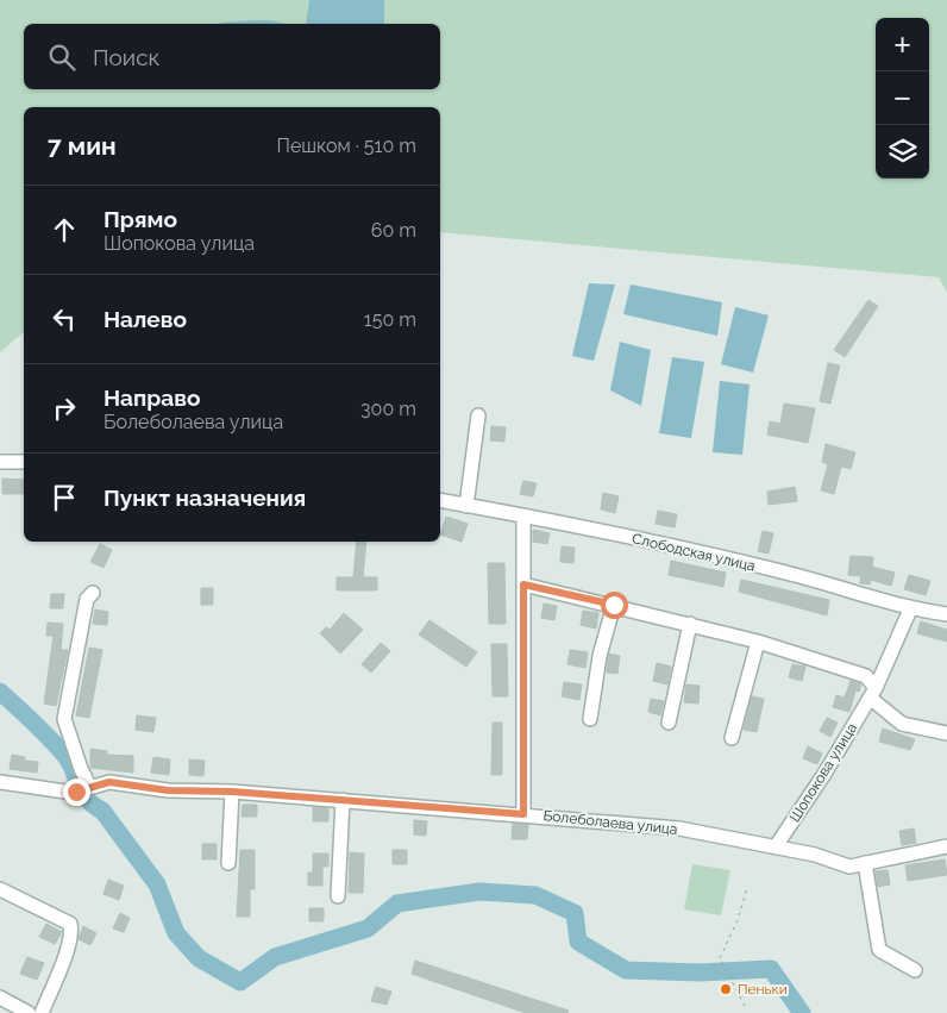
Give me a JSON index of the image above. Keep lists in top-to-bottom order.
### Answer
{
  "streets": {
    "street": ["Слободская улица", "Шопокова улица", "Болеболаева улица"]
  },
  "crossings": [
    ["Слободская улица", "Шопокова улица"],
    ["Шопокова улица", "Болеболаева улица"]
  ],
  "places": ["Пеньки"],
  "page": {
    "map_buttons": ["+", "−"],
    "search": "Поиск",
    "heading": ["7 мин", "Пешком · 510 m"],
    "list": [
      ["Прямо", "Шопокова улица", "60 m"],
      ["Налево", "150 m"],
      ["Направо", "Болеболаева улица", "300 m"],
      "Пункт назначения"
    ]
  }
}
